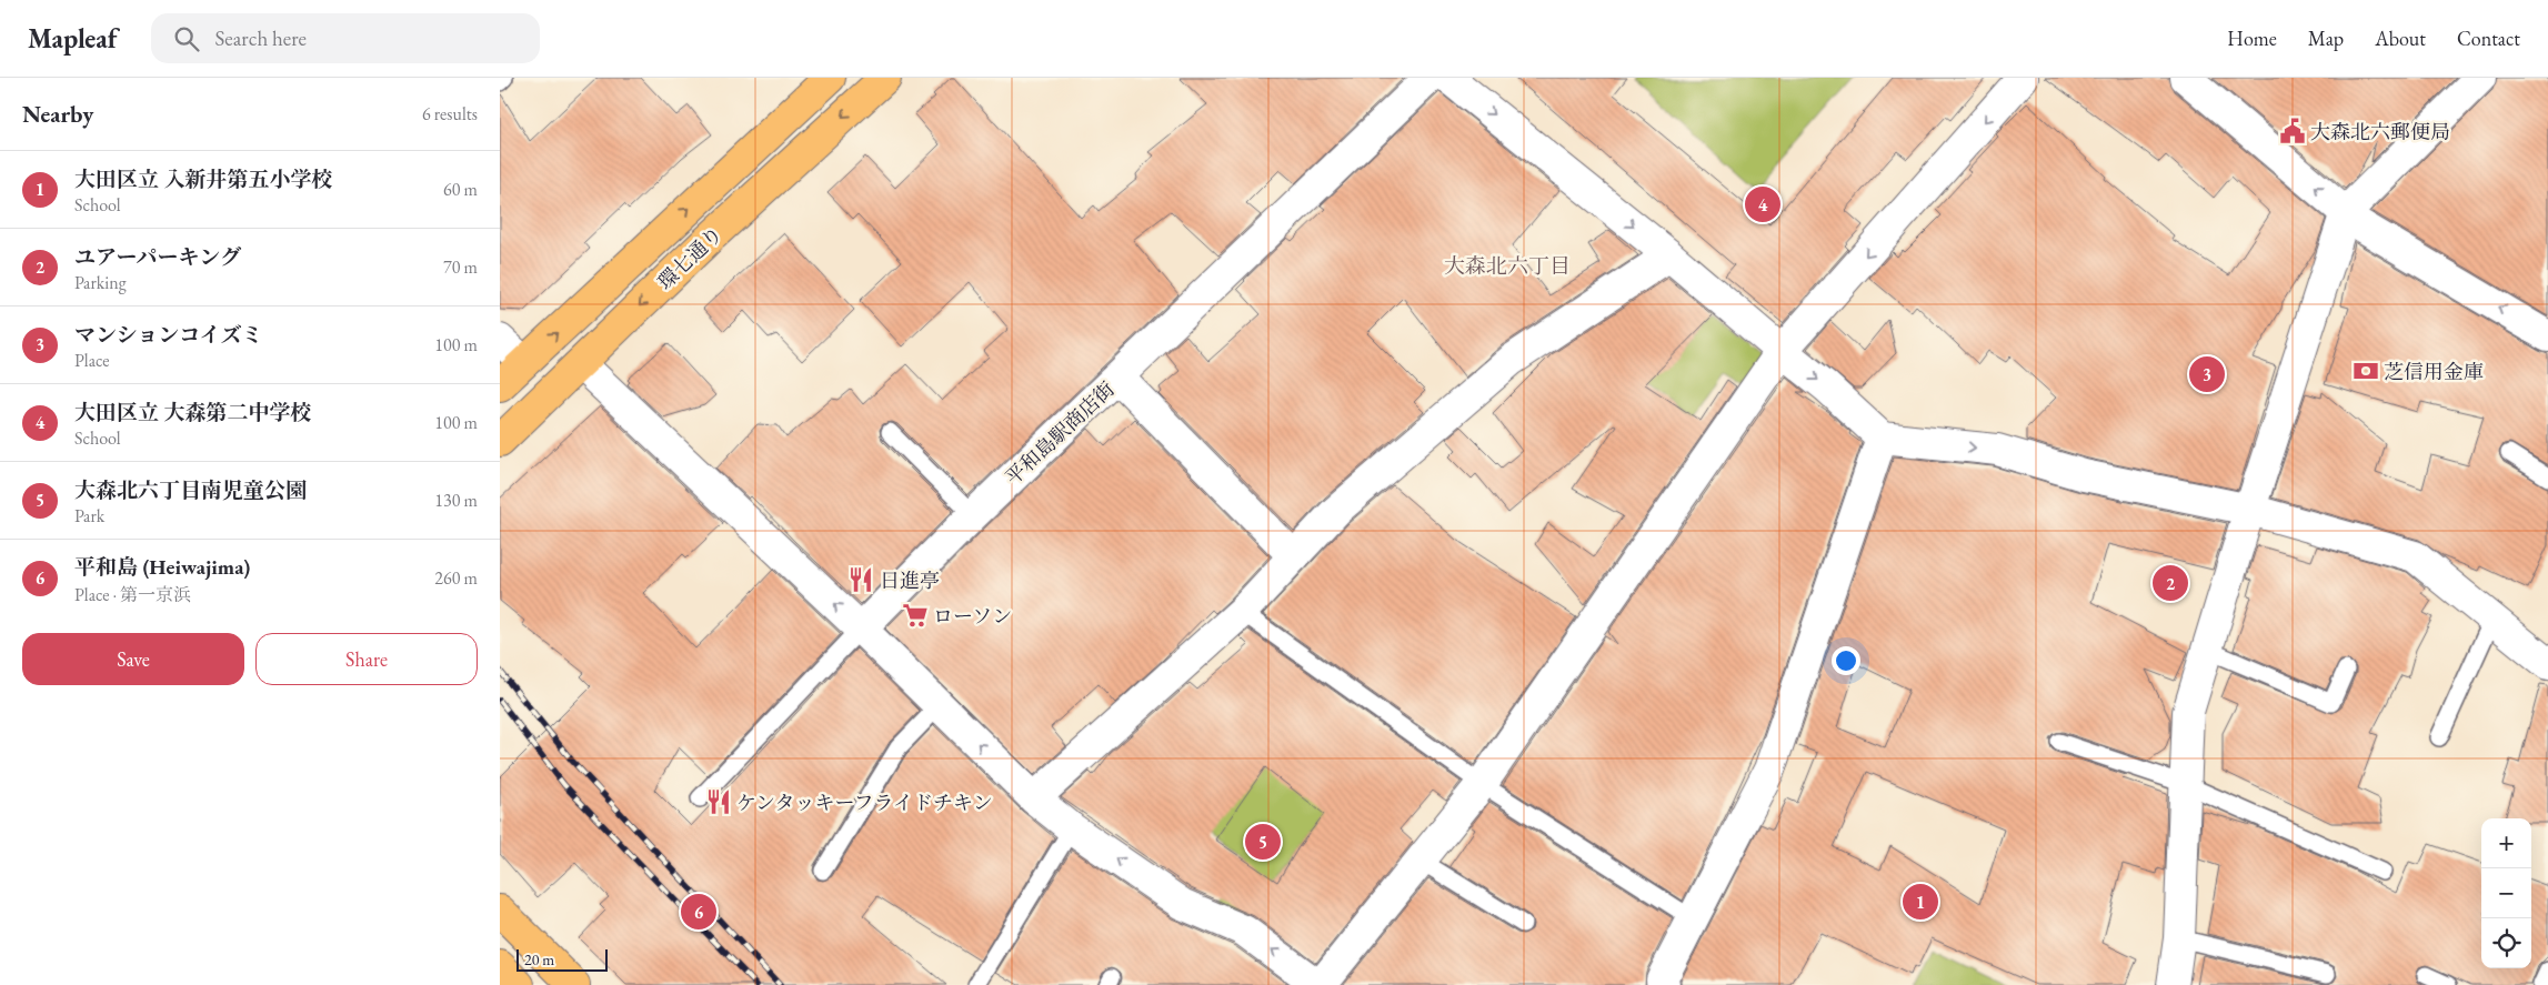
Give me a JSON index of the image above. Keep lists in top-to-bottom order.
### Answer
{
  "streets": {
    "main road": ["環七通り"],
    "street": ["平和島駅商店街"]
  },
  "districts": ["大森北六丁目"],
  "places": {
    "public building": ["大森北六郵便局"],
    "bank": ["芝信用金庫"],
    "restaurant": ["日進亭", "ケンタッキーフライドチキン"],
    "supermarket": ["ローソン"]
  },
  "scale_bar": "20 m",
  "page": {
    "header": "Mapleaf",
    "search": "Search here",
    "nav": [
      "Home",
      "Map",
      "About",
      "Contact"
    ],
    "heading": ["Nearby", "6 results"],
    "list": [
      {
        "mark": "1",
        "name": "大田区立 入新井第五小学校",
        "note": "School",
        "value": "60 m"
      },
      {
        "mark": "2",
        "name": "ユアーパーキング",
        "note": "Parking",
        "value": "70 m"
      },
      {
        "mark": "3",
        "name": "マンションコイズミ",
        "note": "Place",
        "value": "100 m"
      },
      {
        "mark": "4",
        "name": "大田区立 大森第二中学校",
        "note": "School",
        "value": "100 m"
      },
      {
        "mark": "5",
        "name": "大森北六丁目南児童公園",
        "note": "Park",
        "value": "130 m"
      },
      {
        "mark": "6",
        "name": "平和島 (Heiwajima)",
        "note": "Place · 第一京浜",
        "value": "260 m"
      }
    ],
    "pins": [
      "4",
      "3",
      "2",
      "5",
      "1",
      "6"
    ],
    "buttons": ["Save", "Share"],
    "map_buttons": ["+", "−"],
    "scale": "20 m"
  }
}
